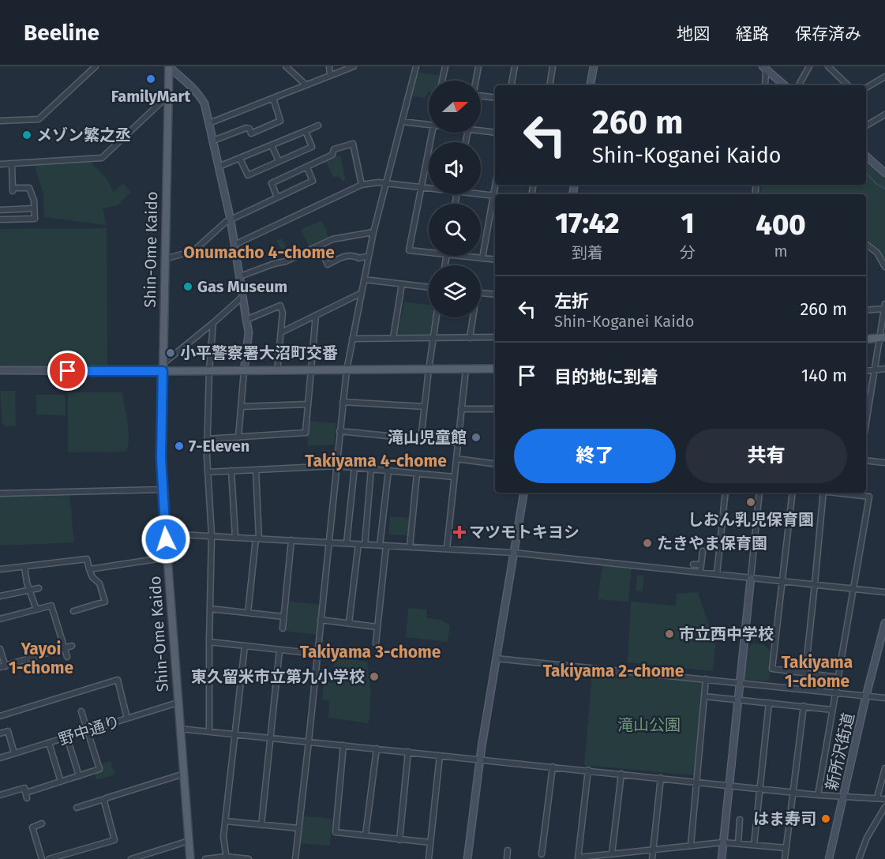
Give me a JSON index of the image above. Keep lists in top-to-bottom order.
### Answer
{
  "streets": {
    "main road": ["Shin-Ome Kaido"],
    "street": ["野中通り", "新所沢街道"]
  },
  "crossings": [
    ["Shin-Ome Kaido", "野中通り"]
  ],
  "districts": [
    "Onumacho 4-chome",
    "Takiyama 4-chome",
    "Yayoi 1-chome",
    "Takiyama 3-chome",
    "Takiyama 1-chome",
    "Takiyama 2-chome"
  ],
  "parks": ["滝山公園"],
  "places": {
    "other": [
      "FamilyMart",
      "メゾン繁之丞",
      "Gas Museum",
      "小平警察署大沼町交番",
      "滝山児童館",
      "7-Eleven",
      "しおん乳児保育園",
      "たきやま保育園",
      "市立西中学校",
      "東久留米市立第九小学校",
      "はま寿司"
    ],
    "health": ["マツモトキヨシ"]
  },
  "north": "right",
  "page": {
    "header": "Beeline",
    "nav": ["地図", "経路", "保存済み"],
    "turn": ["260 m", "Shin-Koganei Kaido"],
    "eta": [
      "17:42",
      "到着",
      "1",
      "分",
      "400",
      "m"
    ],
    "list": [
      {
        "name": "左折",
        "note": "Shin-Koganei Kaido",
        "value": "260 m"
      },
      {
        "name": "目的地に到着",
        "value": "140 m"
      }
    ],
    "buttons": ["終了", "共有"]
  }
}
